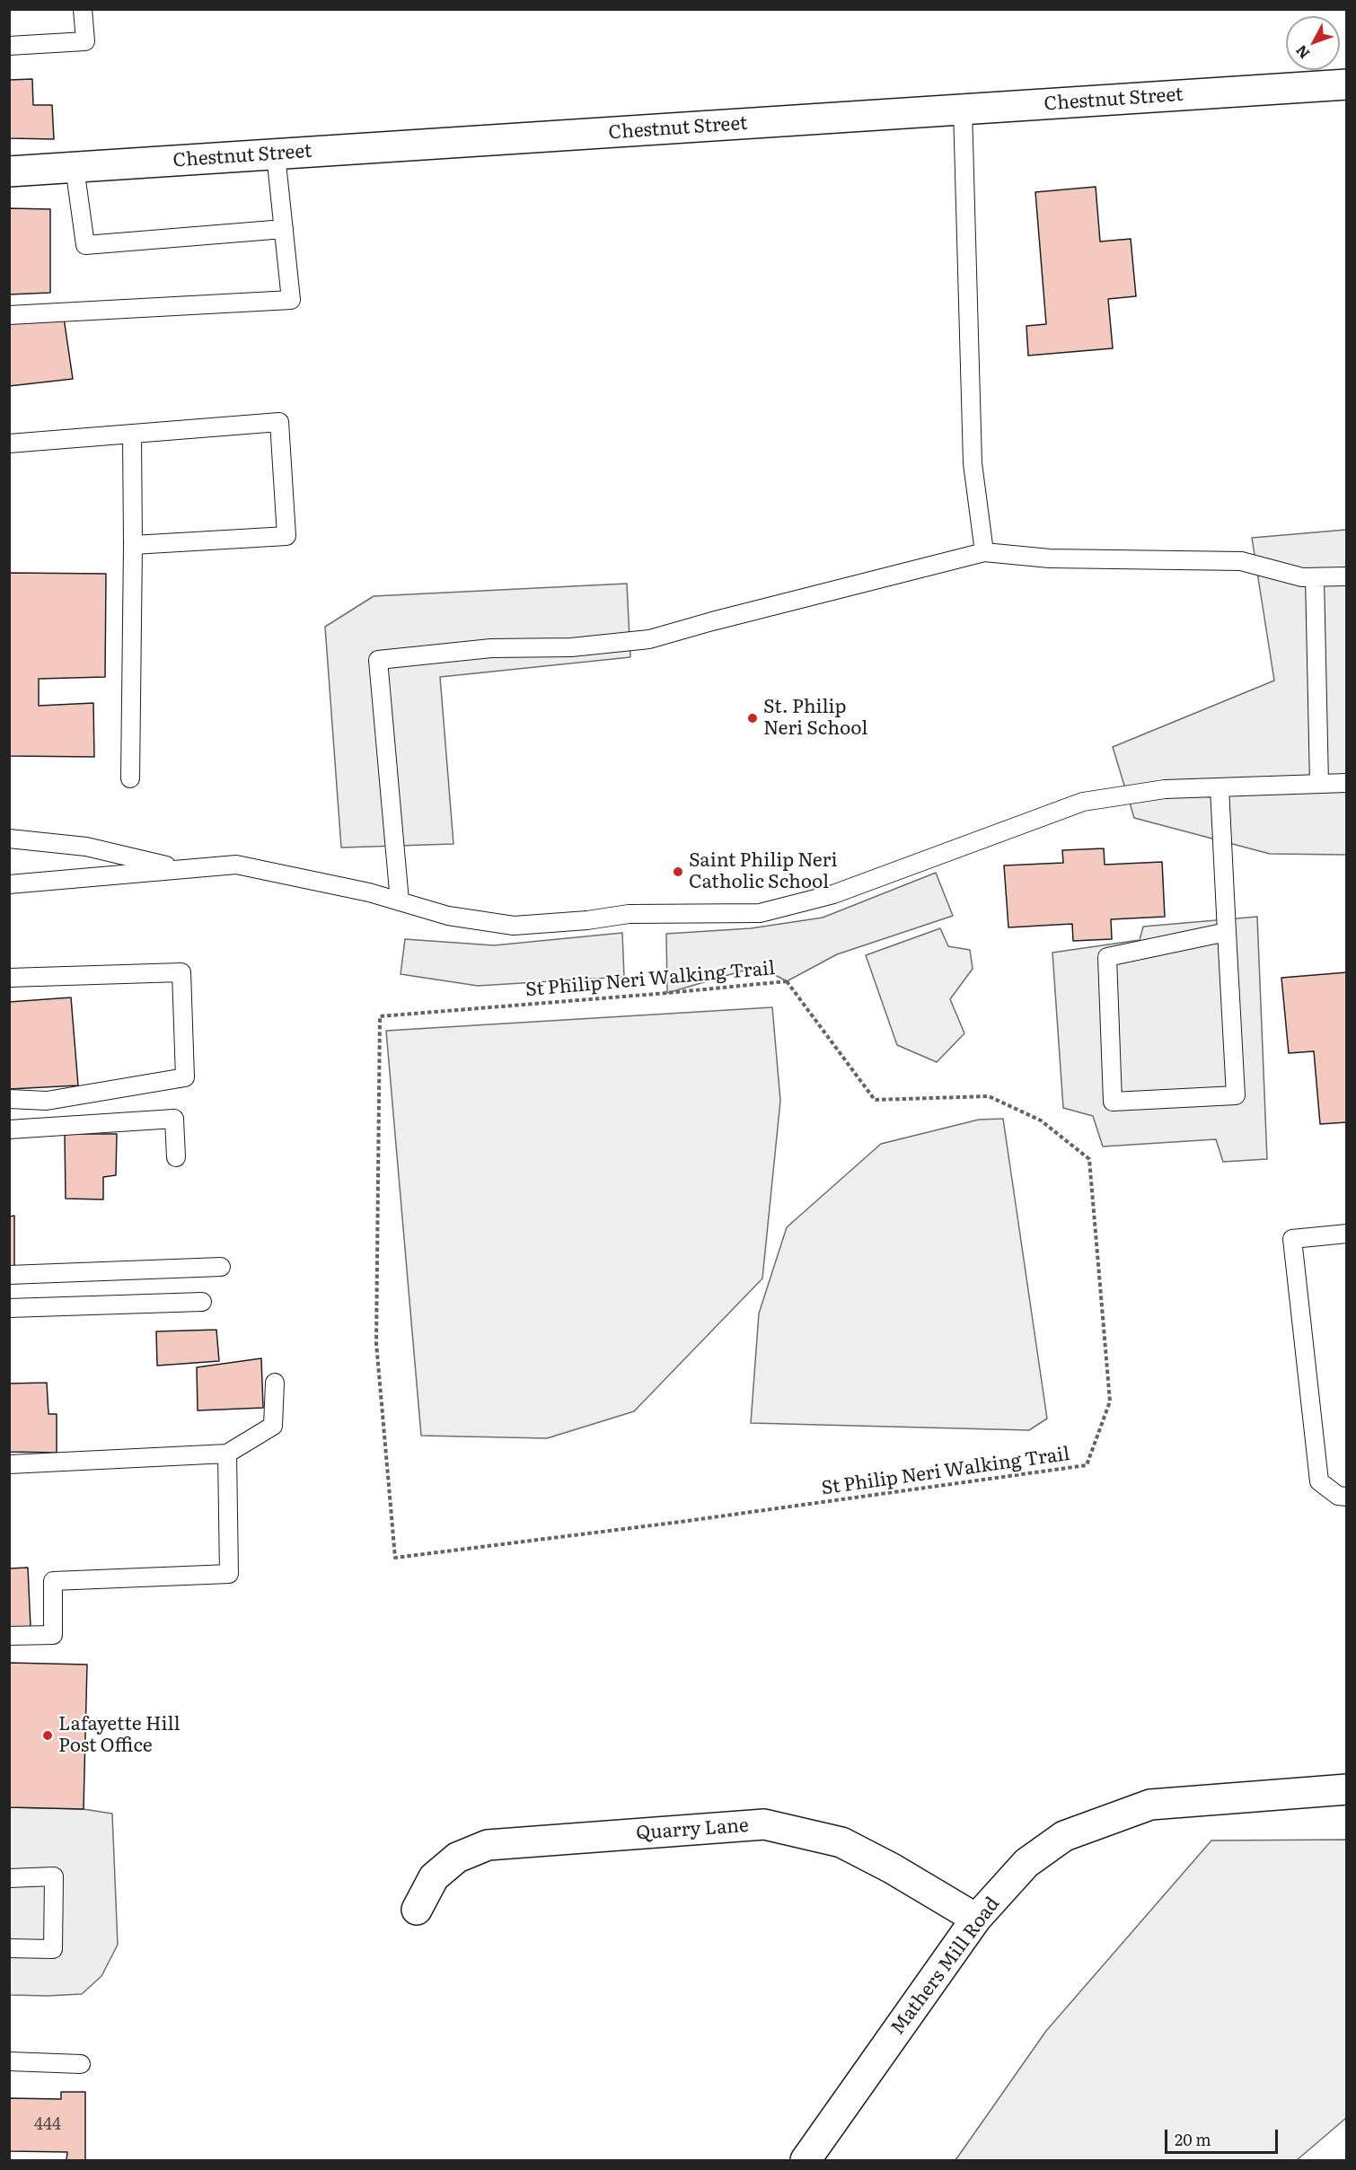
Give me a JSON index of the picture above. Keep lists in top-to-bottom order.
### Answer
{
  "streets": {
    "street": ["Chestnut Street", "Quarry Lane", "Mathers Mill Road"],
    "path": ["St Philip Neri Walking Trail"]
  },
  "crossings": [
    ["Quarry Lane", "Mathers Mill Road"]
  ],
  "places": ["St. Philip Neri School", "Saint Philip Neri Catholic School", "Lafayette Hill Post Office"],
  "house_numbers": ["444"],
  "scale_bar": "20 m",
  "north": "bottom left"
}
